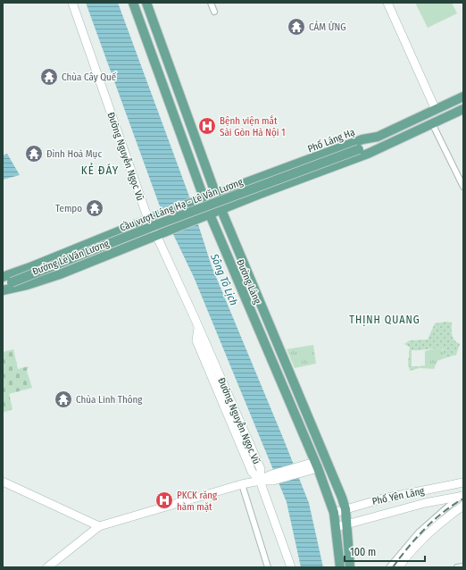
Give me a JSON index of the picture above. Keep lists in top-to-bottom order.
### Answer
{
  "streets": {
    "main road": [
      "Phố Láng Hạ",
      "Đường Nguyễn Ngọc Vũ",
      "Cầu vượt Láng Hạ - Lê Văn Lương",
      "Đường Lê Văn Lương",
      "Đường Láng",
      "Phố Yên Lãng"
    ]
  },
  "crossings": [
    ["Phố Láng Hạ", "Cầu vượt Láng Hạ - Lê Văn Lương"],
    ["Phố Láng Hạ", "Đường Lê Văn Lương"],
    ["Phố Láng Hạ", "Đường Láng"],
    ["Đường Nguyễn Ngọc Vũ", "Đường Lê Văn Lương"],
    ["Đường Lê Văn Lương", "Đường Láng"],
    ["Đường Láng", "Phố Yên Lãng"]
  ],
  "districts": ["KẺ ĐÁY", "THỊNH QUANG"],
  "water": ["Sông Tô Lịch"],
  "places": {
    "temple": [
      "CẢM ỨNG",
      "Chùa Cây Quế",
      "Đình Hoà Mục",
      "Tempo",
      "Chùa Linh Thông"
    ],
    "hospital": ["Bệnh viện mắt Sài Gòn Hà Nội 1", "PKCK răng hàm mặt"]
  },
  "scale_bar": "100 m"
}
